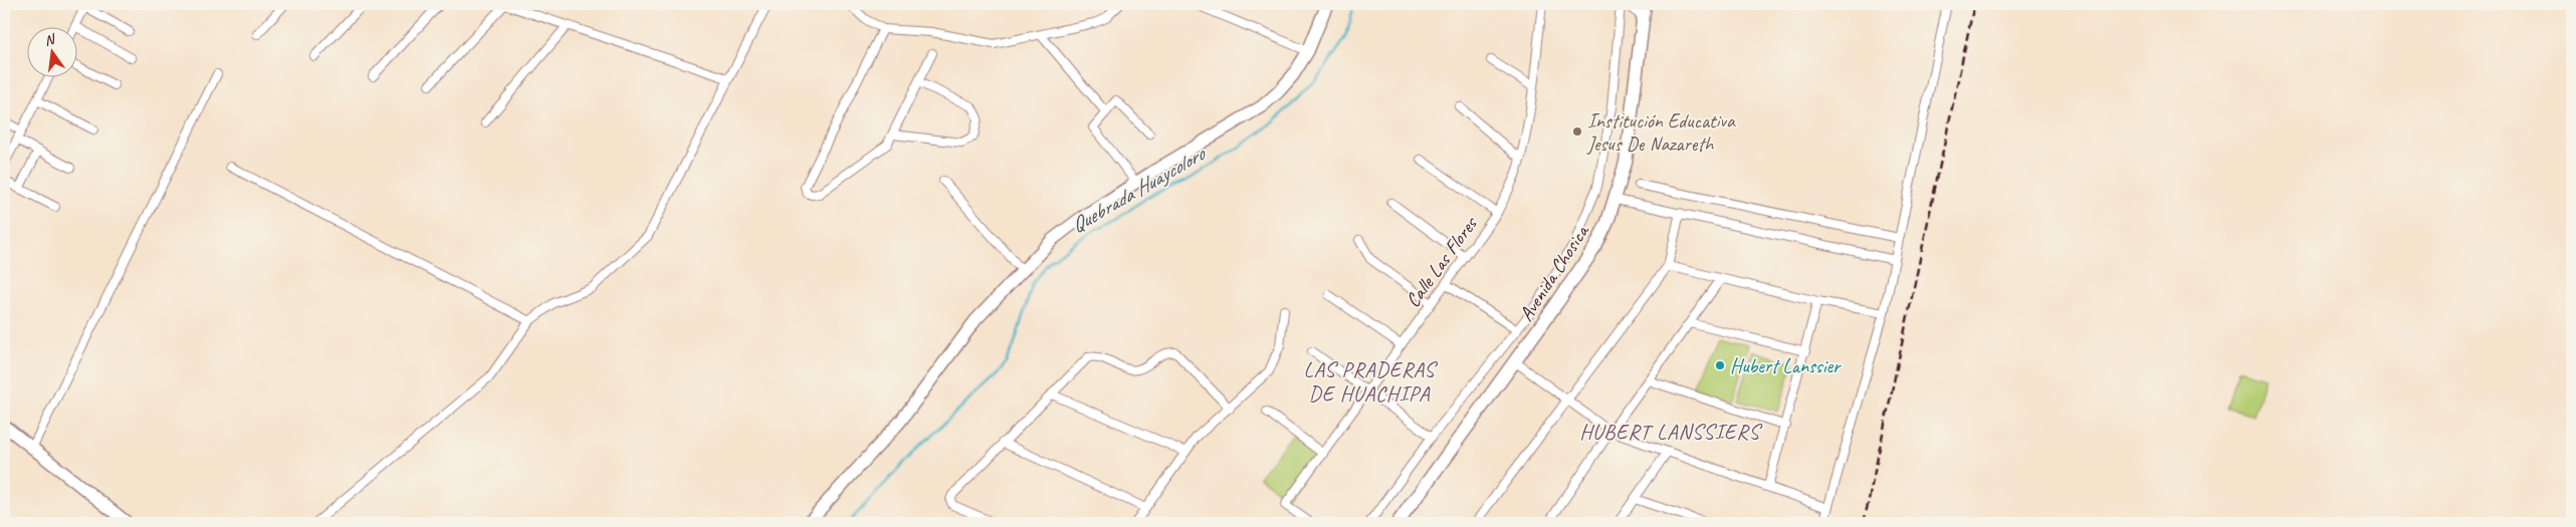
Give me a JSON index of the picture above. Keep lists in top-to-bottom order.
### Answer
{
  "streets": {
    "main road": ["Avenida Chosica"],
    "street": ["Calle Las Flores"]
  },
  "districts": ["LAS PRADERAS DE HUACHIPA", "HUBERT LANSSIERS"],
  "water": ["Quebrada Huaycoloro"],
  "places": ["Institución Educativa Jesus De Nazareth", "Hubert Lanssier"],
  "north": "top"
}
